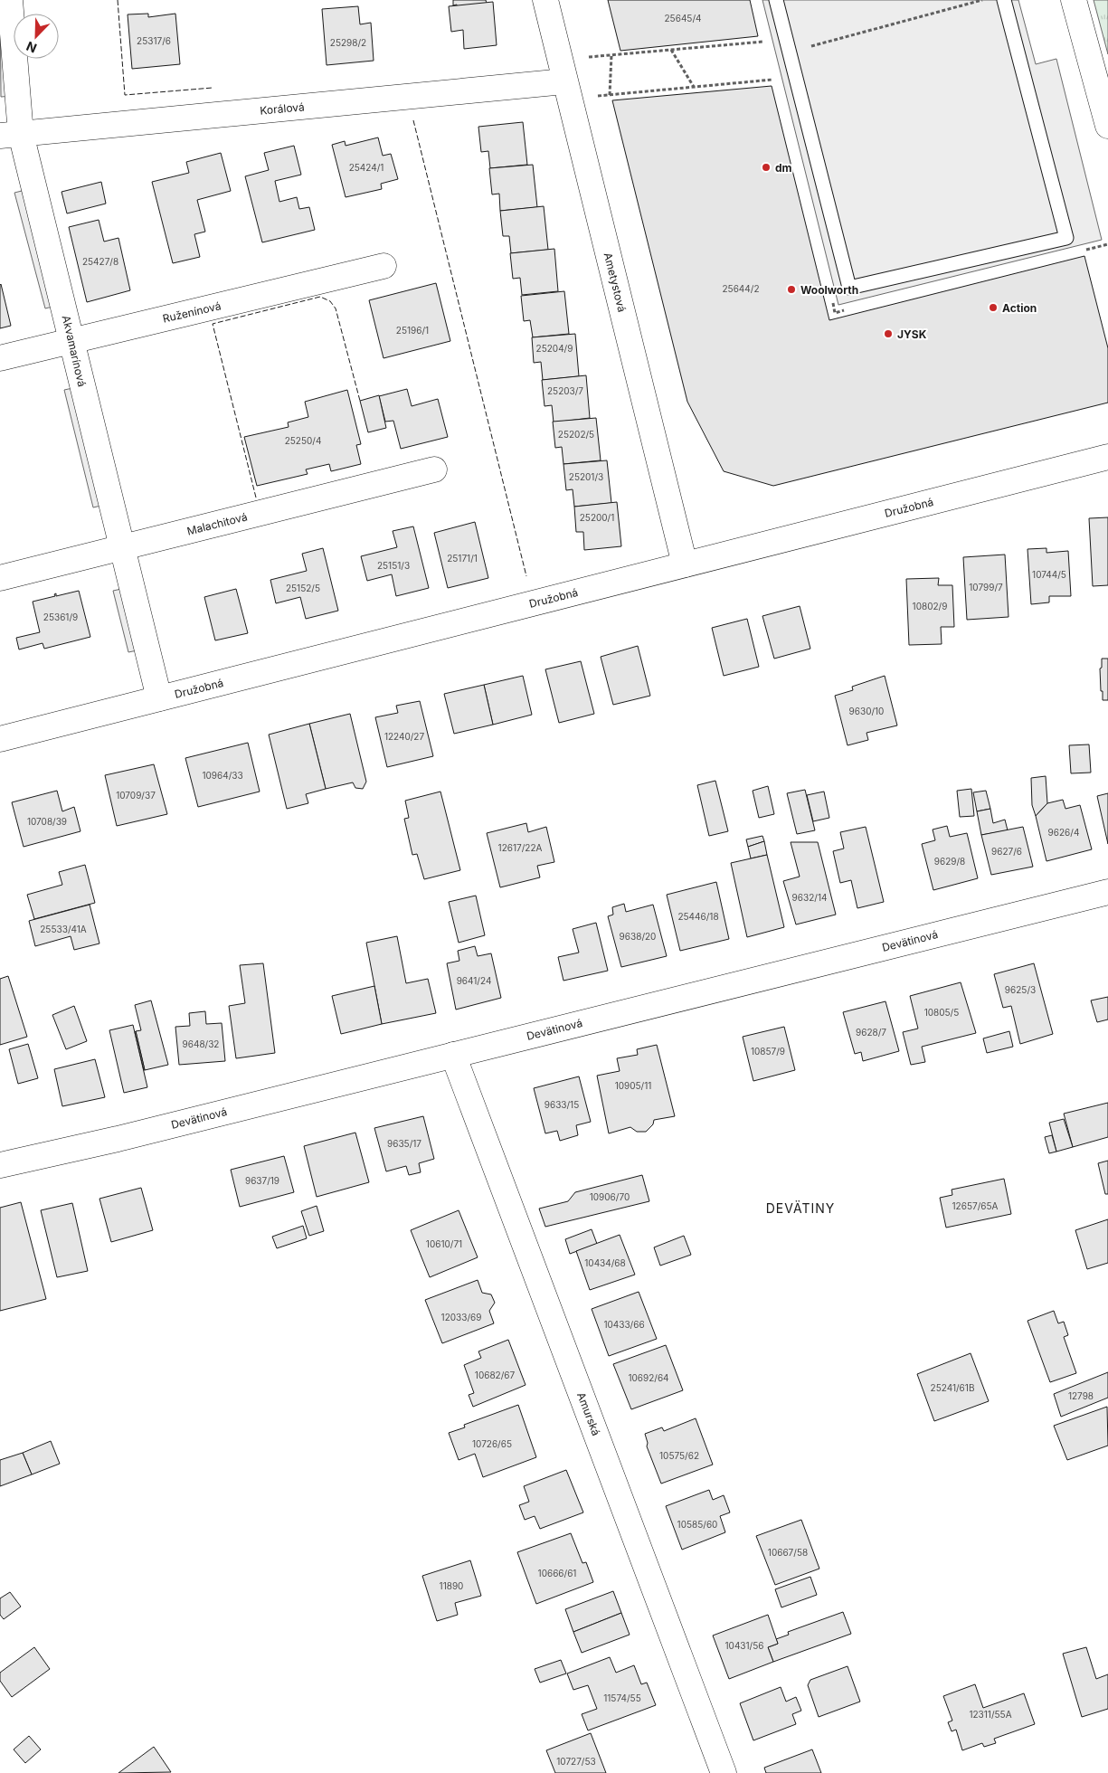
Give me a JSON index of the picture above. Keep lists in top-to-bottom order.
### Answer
{
  "streets": {
    "street": [
      "Korálová",
      "Ametystová",
      "Ruženínová",
      "Akvamarínová",
      "Družobná",
      "Malachitová",
      "Devätinová",
      "Amurská"
    ]
  },
  "crossings": [
    ["Korálová", "Ametystová"],
    ["Korálová", "Akvamarínová"],
    ["Ametystová", "Družobná"],
    ["Ruženínová", "Akvamarínová"],
    ["Akvamarínová", "Družobná"],
    ["Akvamarínová", "Malachitová"],
    ["Devätinová", "Amurská"]
  ],
  "districts": ["DEVÄTINY"],
  "places": [
    "dm",
    "Woolworth",
    "Action",
    "JYSK"
  ],
  "house_numbers": [
    "25645/4",
    "25317/6",
    "25298/2",
    "25424/1",
    "25427/8",
    "25644/2",
    "25196/1",
    "25204/9",
    "25203/7",
    "25202/5",
    "25250/4",
    "25201/3",
    "25200/1",
    "25171/1",
    "25151/3",
    "10744/5",
    "10799/7",
    "25152/5",
    "10802/9",
    "25361/9",
    "9630/10",
    "12240/27",
    "10964/33",
    "10709/37",
    "10708/39",
    "9626/4",
    "12617/22A",
    "9627/6",
    "9629/8",
    "9632/14",
    "25446/18",
    "25533/41A",
    "9638/20",
    "9641/24",
    "9625/3",
    "10805/5",
    "9628/7",
    "9648/32",
    "10857/9",
    "10905/11",
    "9633/15",
    "9635/17",
    "9637/19",
    "10906/70",
    "12657/65A",
    "10610/71",
    "10434/68",
    "12033/69",
    "10433/66",
    "10682/67",
    "10692/64",
    "25241/61B",
    "12798",
    "10726/65",
    "10575/62",
    "10585/60",
    "10667/58",
    "10666/61",
    "11890",
    "10431/56",
    "11574/55",
    "12311/55A",
    "10727/53"
  ],
  "north": "bottom left"
}
